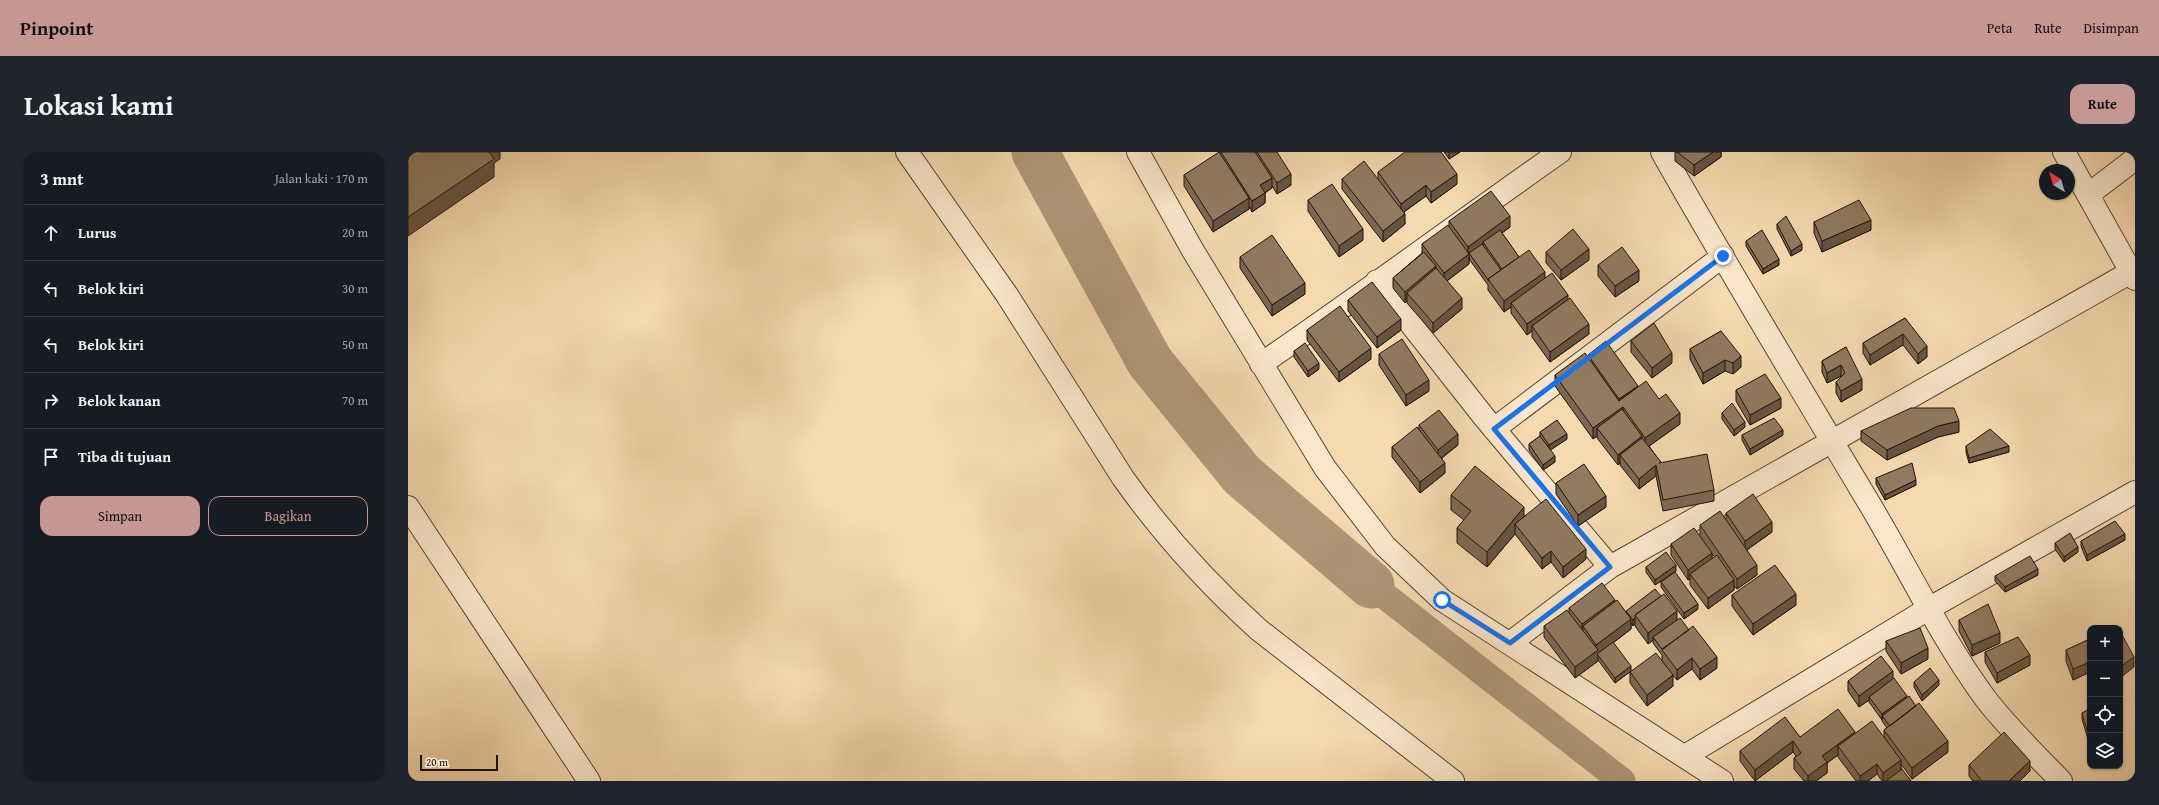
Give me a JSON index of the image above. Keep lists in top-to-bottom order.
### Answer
{
  "scale_bar": "20 m",
  "north": "top left",
  "page": {
    "header": "Pinpoint",
    "nav": ["Peta", "Rute", "Disimpan"],
    "title": "Lokasi kami",
    "buttons": [
      "Rute",
      ["Simpan", "Bagikan"]
    ],
    "heading": ["3 mnt", "Jalan kaki · 170 m"],
    "list": [
      ["Lurus", "20 m"],
      ["Belok kiri", "30 m"],
      ["Belok kiri", "50 m"],
      ["Belok kanan", "70 m"],
      "Tiba di tujuan"
    ],
    "map_buttons": ["+", "−"],
    "scale": "20 m"
  }
}
